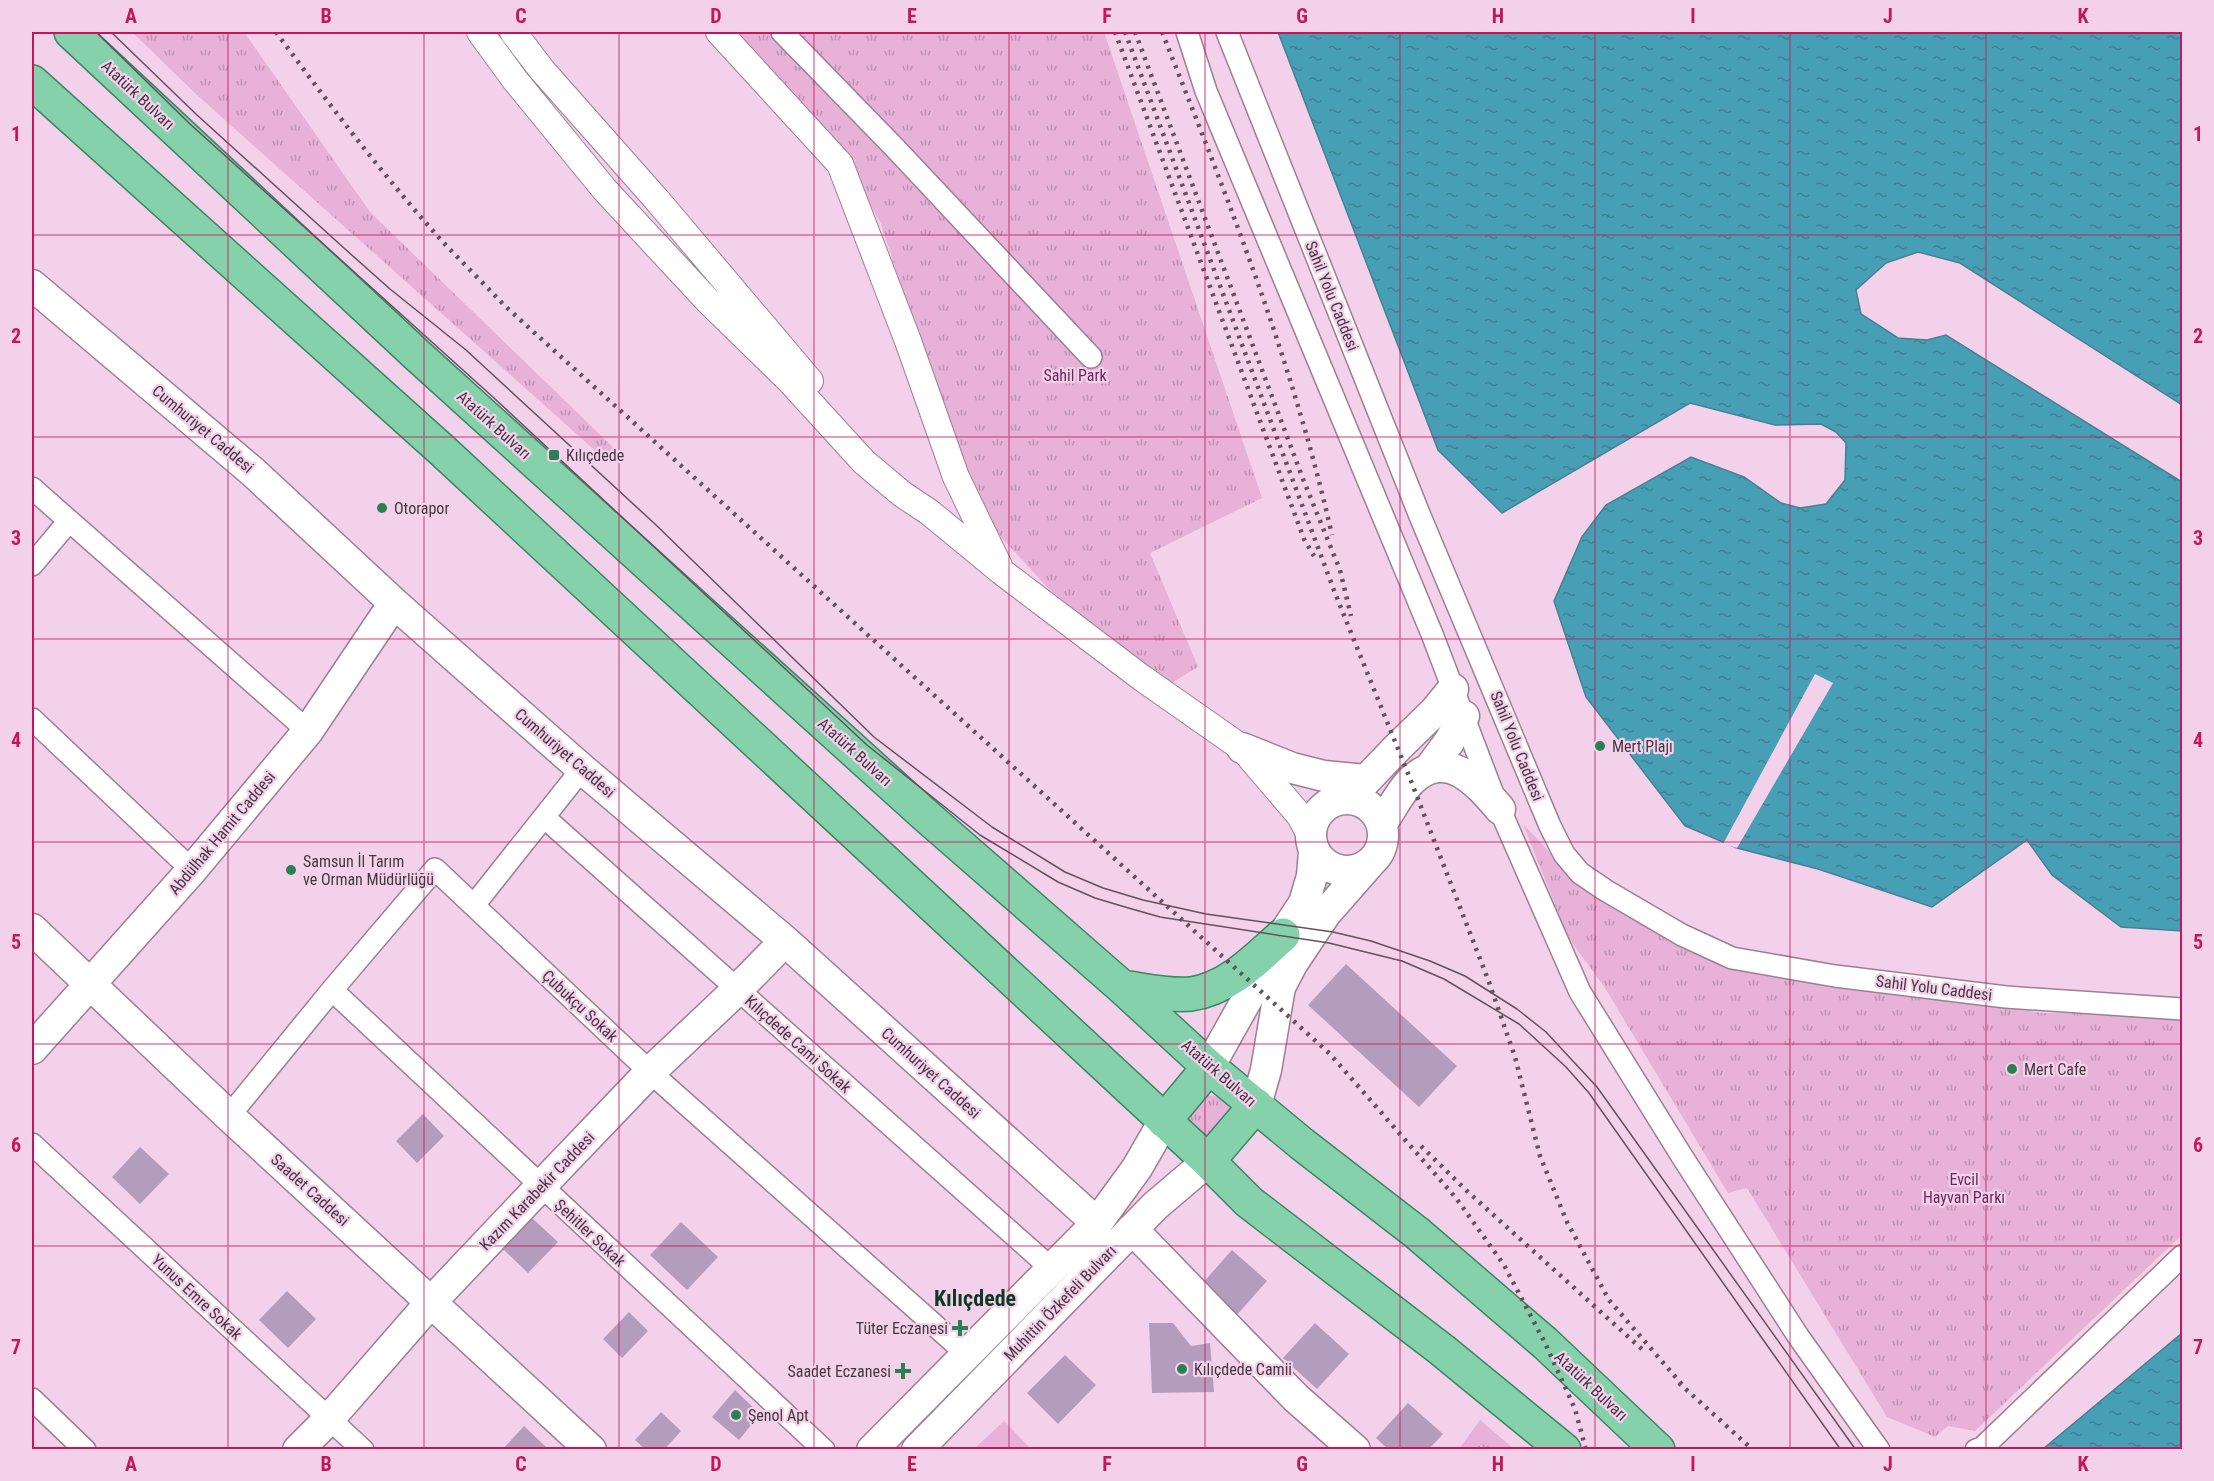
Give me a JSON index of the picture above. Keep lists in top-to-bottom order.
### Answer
{
  "streets": {
    "main road": [
      "Atatürk Bulvarı",
      "Cumhuriyet Caddesi",
      "Abdülhak Hamit Caddesi",
      "Saadet Caddesi",
      "Kazım Karabekir Caddesi",
      "Muhittin Özkefeli Bulvarı"
    ],
    "street": [
      "Sahil Yolu Caddesi",
      "Çubukçu Sokak",
      "Kılıçdede Cami Sokak",
      "Şehitler Sokak",
      "Yunus Emre Sokak"
    ]
  },
  "crossings": [
    ["Cumhuriyet Caddesi", "Abdülhak Hamit Caddesi"],
    ["Cumhuriyet Caddesi", "Kazım Karabekir Caddesi"],
    ["Cumhuriyet Caddesi", "Muhittin Özkefeli Bulvarı"],
    ["Abdülhak Hamit Caddesi", "Saadet Caddesi"],
    ["Çubukçu Sokak", "Saadet Caddesi"],
    ["Çubukçu Sokak", "Kazım Karabekir Caddesi"],
    ["Çubukçu Sokak", "Şehitler Sokak"],
    ["Çubukçu Sokak", "Muhittin Özkefeli Bulvarı"],
    ["Kılıçdede Cami Sokak", "Kazım Karabekir Caddesi"],
    ["Kılıçdede Cami Sokak", "Muhittin Özkefeli Bulvarı"],
    ["Saadet Caddesi", "Kazım Karabekir Caddesi"],
    ["Kazım Karabekir Caddesi", "Şehitler Sokak"],
    ["Kazım Karabekir Caddesi", "Yunus Emre Sokak"]
  ],
  "districts": ["Kılıçdede"],
  "parks": ["Sahil Park", "Evcil Hayvan Parkı"],
  "places": {
    "transit": ["Kılıçdede"],
    "other": [
      "Otorapor",
      "Mert Plajı",
      "Samsun İl Tarım ve Orman Müdürlüğü",
      "Mert Cafe",
      "Kılıçdede Camii",
      "Şenol Apt"
    ],
    "health": ["Tüter Eczanesi", "Saadet Eczanesi"]
  },
  "grid": {
    "columns": [
      "A",
      "B",
      "C",
      "D",
      "E",
      "F",
      "G",
      "H",
      "I",
      "J",
      "K"
    ],
    "rows": [
      "1",
      "2",
      "3",
      "4",
      "5",
      "6",
      "7"
    ]
  }
}
